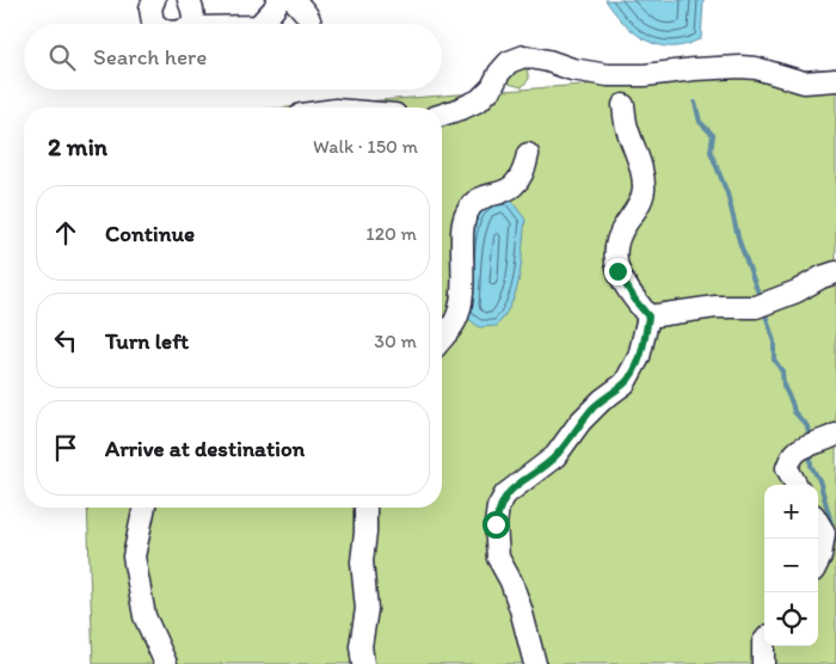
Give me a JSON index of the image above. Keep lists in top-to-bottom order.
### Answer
{
  "page": {
    "search": "Search here",
    "heading": ["2 min", "Walk · 150 m"],
    "list": [
      ["Continue", "120 m"],
      ["Turn left", "30 m"],
      "Arrive at destination"
    ],
    "map_buttons": ["+", "−"]
  }
}
